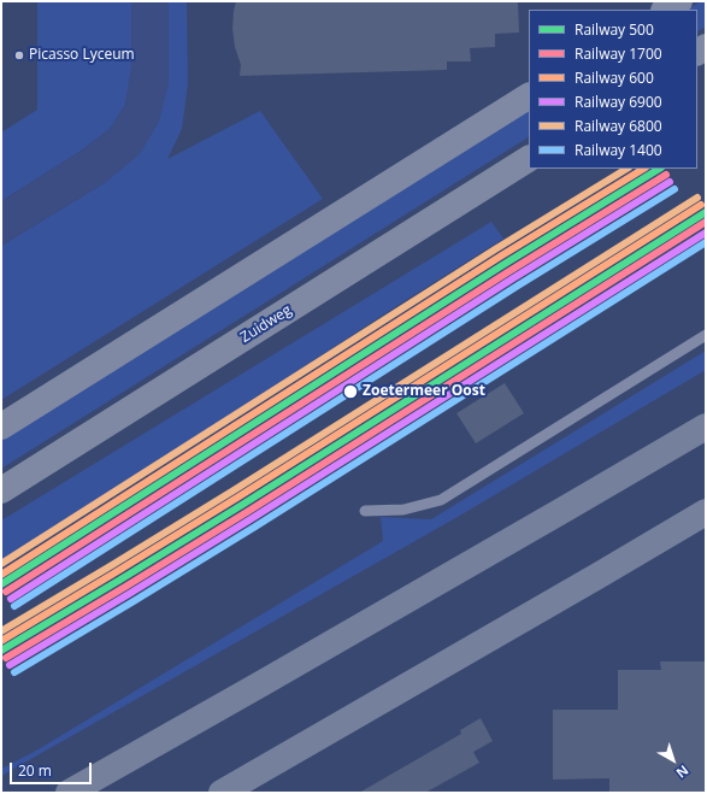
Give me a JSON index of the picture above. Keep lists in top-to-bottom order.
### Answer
{
  "streets": {
    "main road": ["Zuidweg"]
  },
  "places": ["Picasso Lyceum", "Zoetermeer Oost"],
  "lines": [
    "rail line 500",
    "rail line 600",
    "rail line 6800",
    "rail line 1700",
    "rail line 6900",
    "rail line 1400"
  ],
  "legend": [
    "Railway 500",
    "Railway 1700",
    "Railway 600",
    "Railway 6900",
    "Railway 6800",
    "Railway 1400"
  ],
  "scale_bar": "20 m",
  "north": "bottom right"
}
